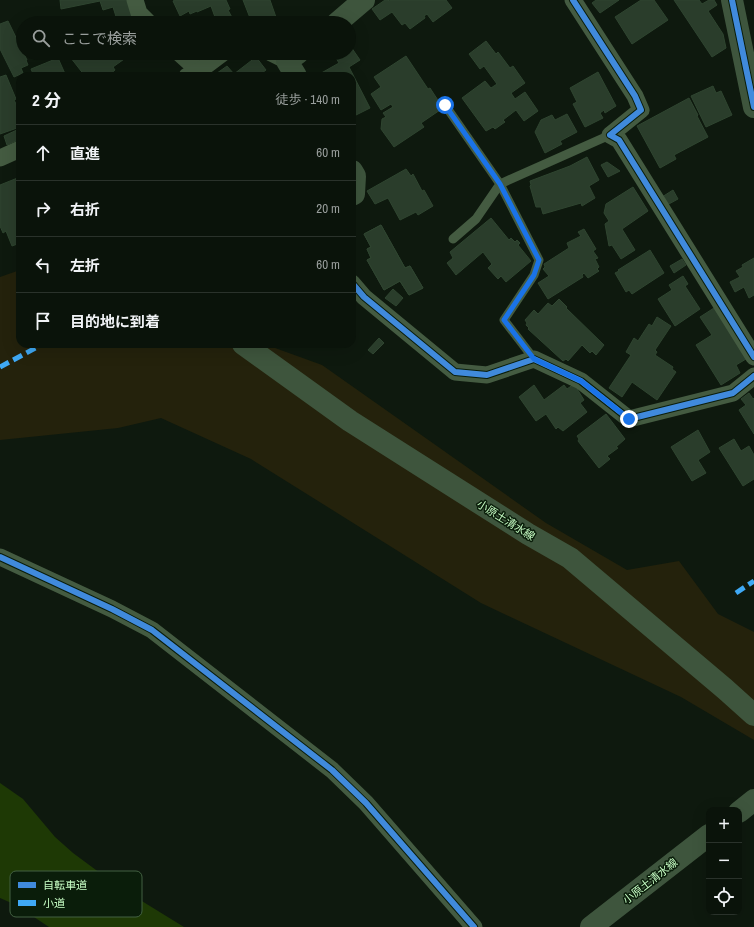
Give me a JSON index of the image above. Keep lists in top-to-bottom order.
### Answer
{
  "streets": {
    "main road": ["小原土清水線"]
  },
  "legend": ["自転車道", "小道"],
  "page": {
    "search": "ここで検索",
    "heading": ["2 分", "徒歩 · 140 m"],
    "list": [
      ["直進", "60 m"],
      ["右折", "20 m"],
      ["左折", "60 m"],
      "目的地に到着"
    ],
    "map_buttons": ["+", "−"]
  }
}
